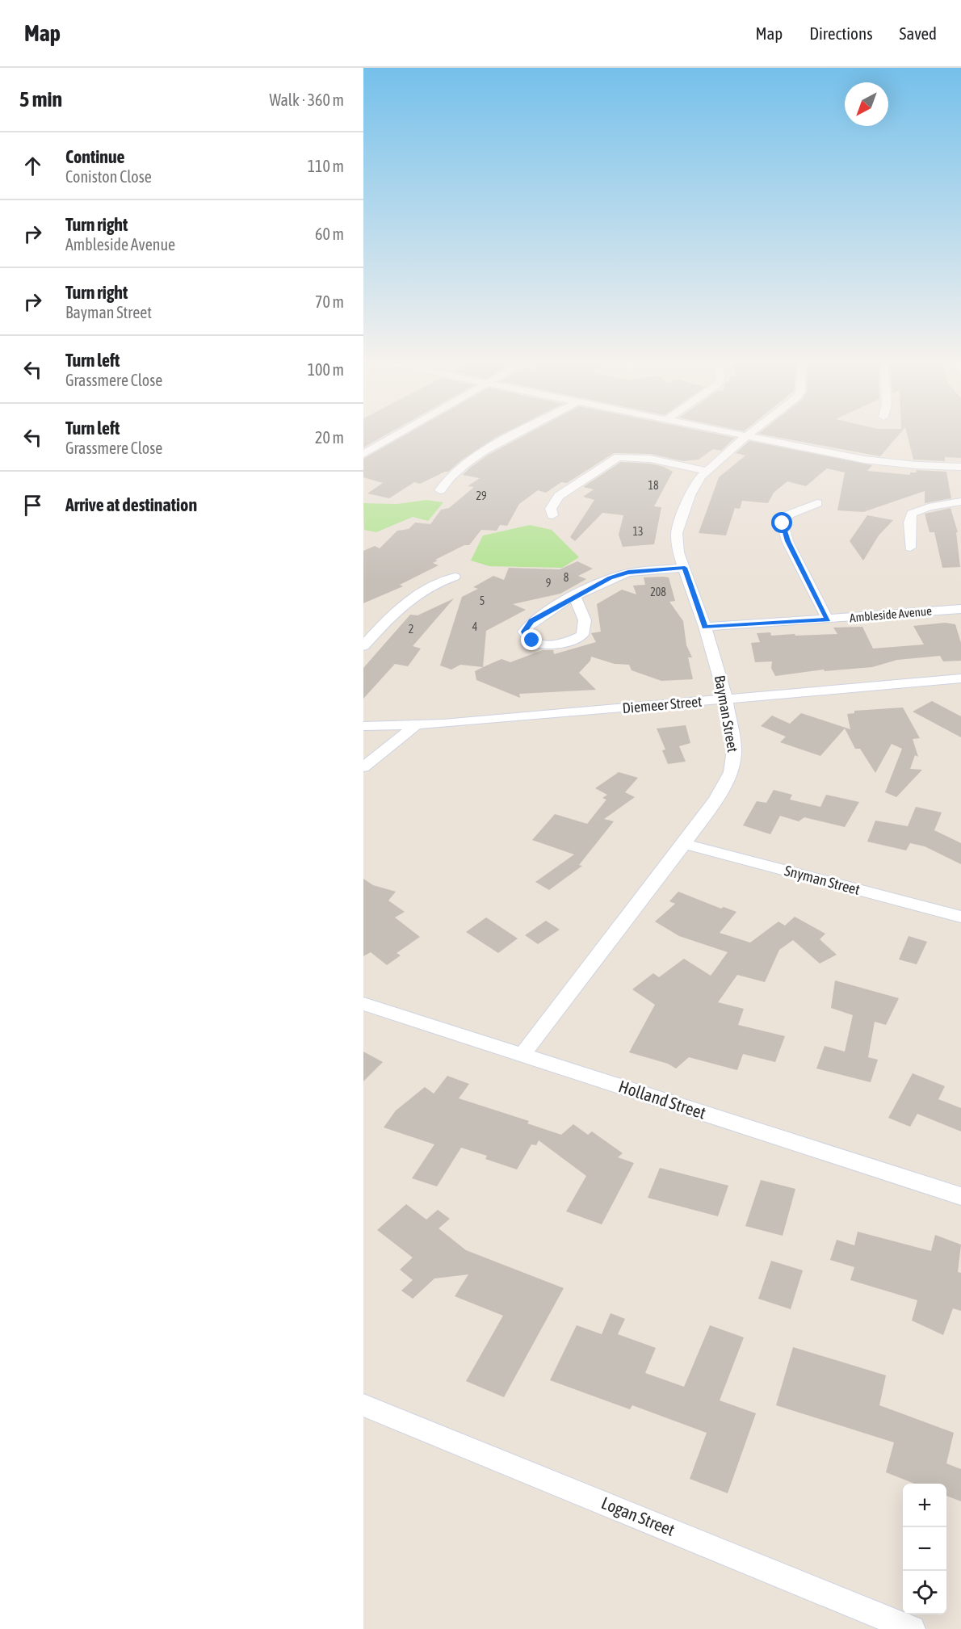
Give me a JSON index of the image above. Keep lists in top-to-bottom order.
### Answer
{
  "streets": {
    "street": [
      "Ambleside Avenue",
      "Diemeer Street",
      "Bayman Street",
      "Snyman Street",
      "Holland Street",
      "Logan Street"
    ]
  },
  "crossings": [
    ["Ambleside Avenue", "Bayman Street"],
    ["Diemeer Street", "Bayman Street"],
    ["Bayman Street", "Snyman Street"],
    ["Bayman Street", "Holland Street"]
  ],
  "house_numbers": [
    "18",
    "29",
    "13",
    "8",
    "9",
    "208",
    "5",
    "4",
    "2"
  ],
  "north": "bottom left",
  "page": {
    "header": "Map",
    "nav": ["Map", "Directions", "Saved"],
    "heading": ["5 min", "Walk · 360 m"],
    "list": [
      ["Continue", "Coniston Close", "110 m"],
      ["Turn right", "Ambleside Avenue", "60 m"],
      ["Turn right", "Bayman Street", "70 m"],
      ["Turn left", "Grassmere Close", "100 m"],
      ["Turn left", "Grassmere Close", "20 m"],
      "Arrive at destination"
    ],
    "map_buttons": ["+", "−"]
  }
}
